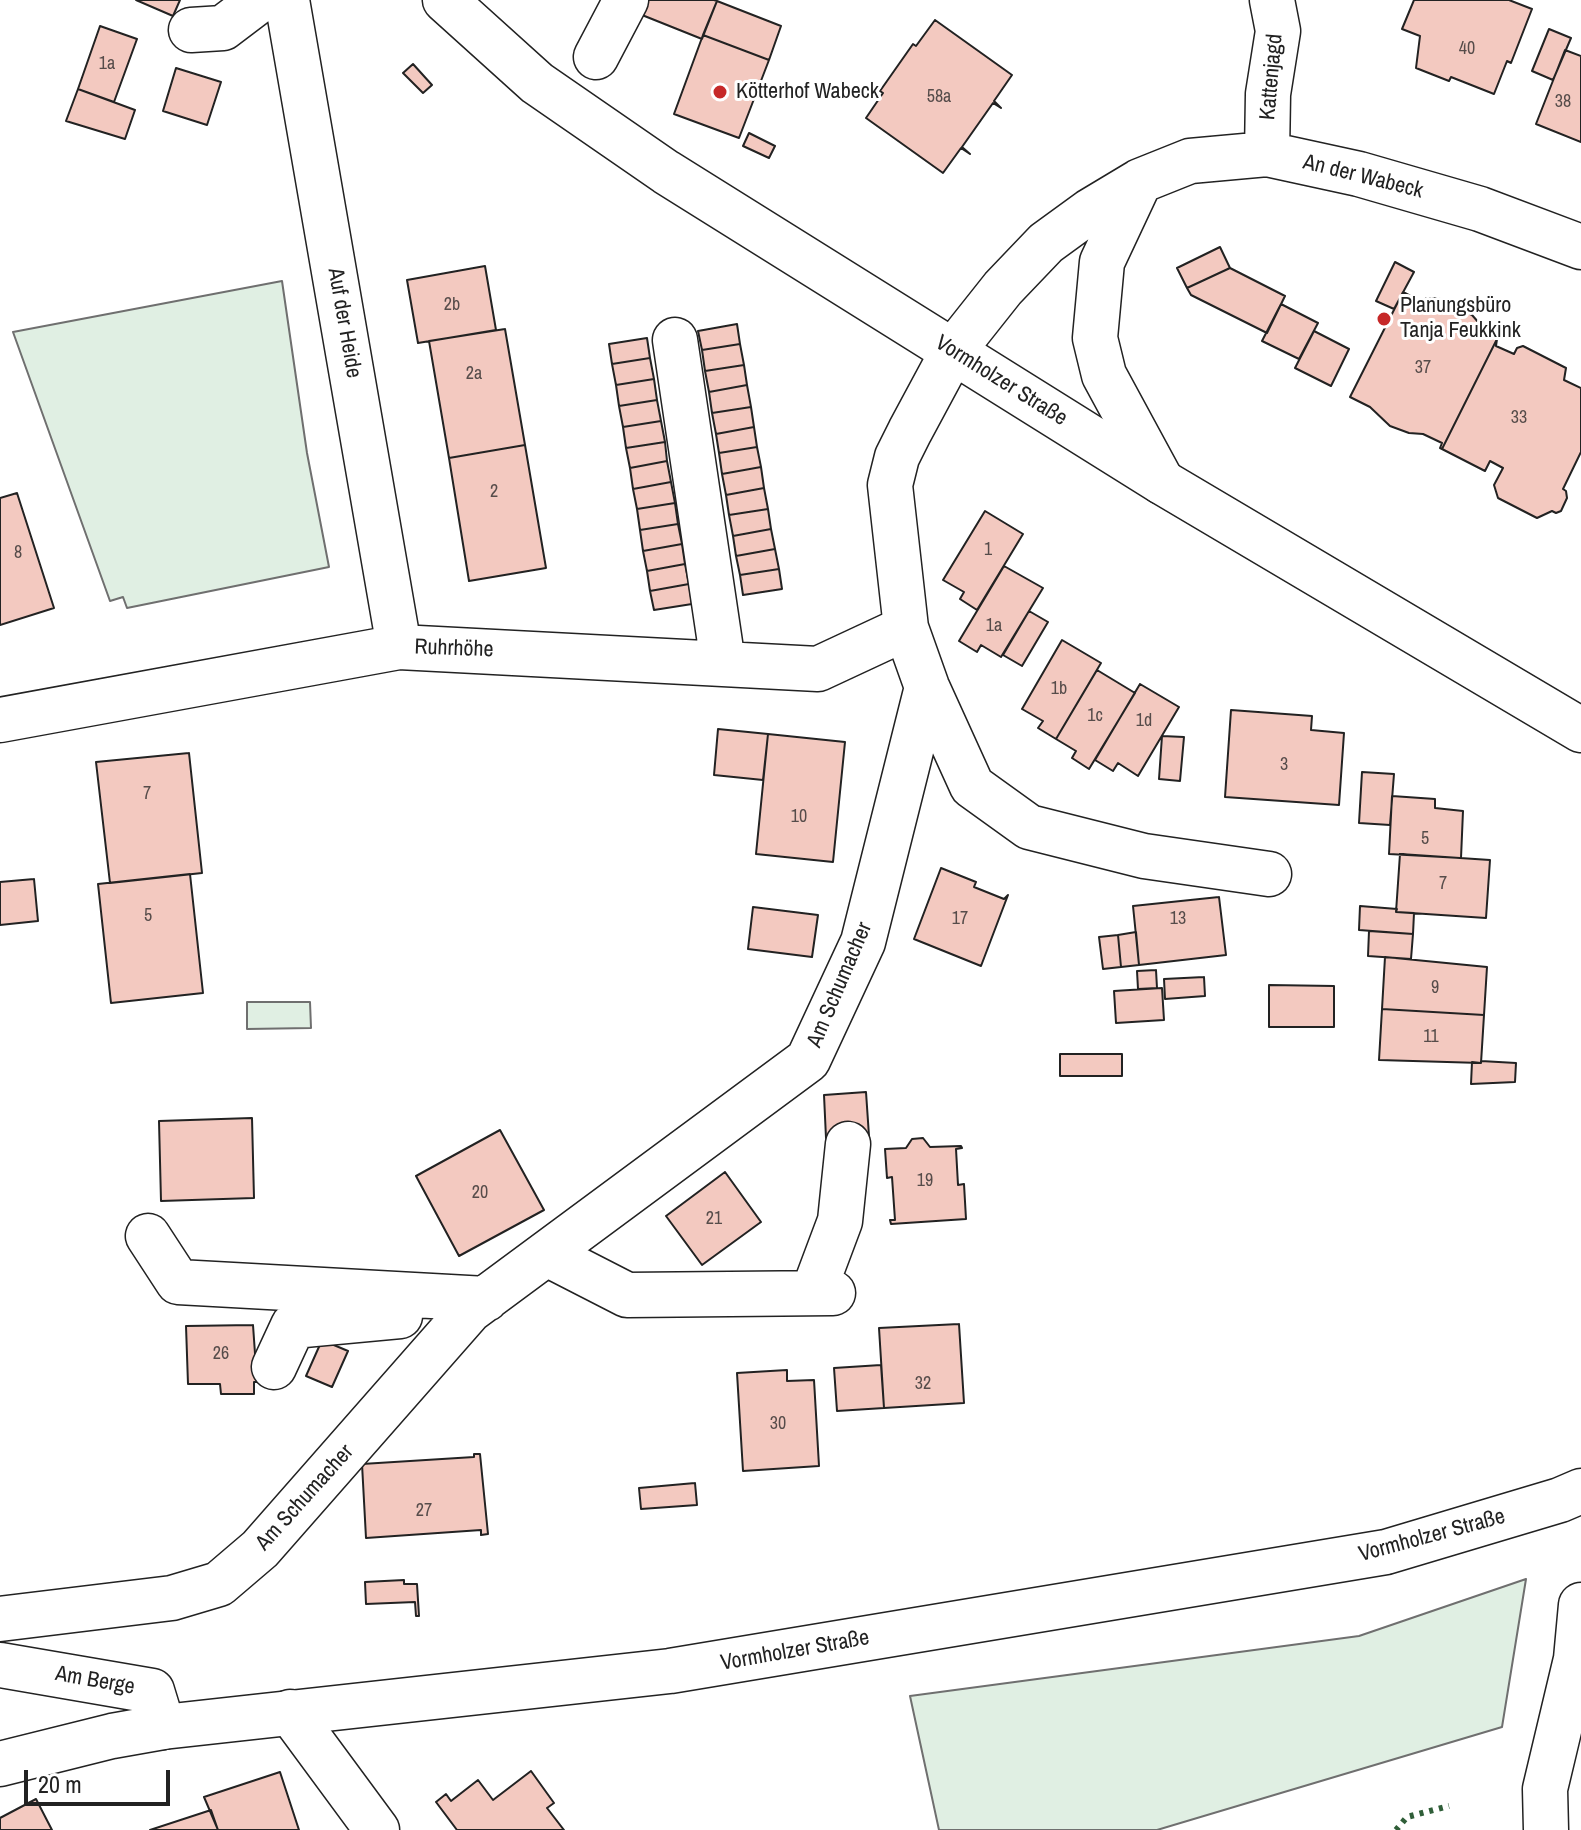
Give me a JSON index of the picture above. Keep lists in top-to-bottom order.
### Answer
{
  "streets": {
    "street": [
      "Kattenjagd",
      "An der Wabeck",
      "Auf der Heide",
      "Vormholzer Straße",
      "Ruhrhöhe",
      "Am Schumacher",
      "Am Berge"
    ]
  },
  "crossings": [
    ["Kattenjagd", "An der Wabeck"],
    ["An der Wabeck", "Vormholzer Straße"],
    ["Auf der Heide", "Ruhrhöhe"],
    ["Vormholzer Straße", "Am Berge"]
  ],
  "places": ["Kötterhof Wabeck", "Planungsbüro Tanja Feukkink"],
  "house_numbers": [
    "40",
    "1a",
    "58a",
    "38",
    "2b",
    "37",
    "2a",
    "33",
    "2",
    "1",
    "8",
    "1a",
    "1b",
    "1c",
    "1d",
    "3",
    "7",
    "10",
    "5",
    "7",
    "5",
    "17",
    "13",
    "9",
    "11",
    "19",
    "20",
    "21",
    "26",
    "32",
    "30",
    "27"
  ],
  "scale_bar": "20 m"
}
